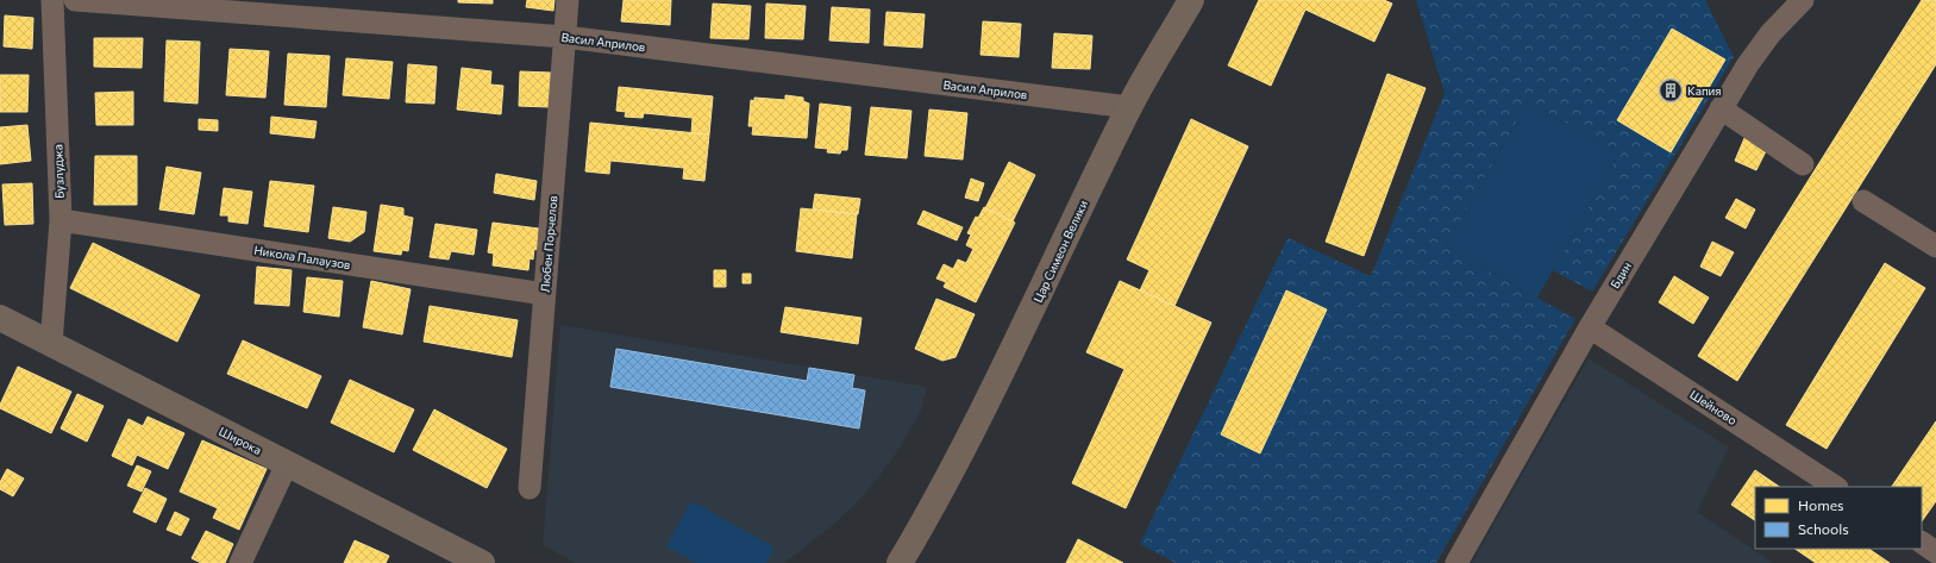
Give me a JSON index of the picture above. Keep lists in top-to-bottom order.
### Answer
{
  "streets": {
    "main road": ["Цар Симеон Велики", "Широка"],
    "street": [
      "Васил Априлов",
      "Бузлуджа",
      "Любен Порчелов",
      "Никола Палаузов",
      "Бдин",
      "Шейново"
    ]
  },
  "crossings": [
    ["Васил Априлов", "Любен Порчелов"],
    ["Васил Априлов", "Цар Симеон Велики"],
    ["Бузлуджа", "Никола Палаузов"],
    ["Бузлуджа", "Широка"],
    ["Любен Порчелов", "Никола Палаузов"],
    ["Бдин", "Шейново"]
  ],
  "places": {
    "building": ["Капия"]
  },
  "legend": ["Homes", "Schools"]
}
